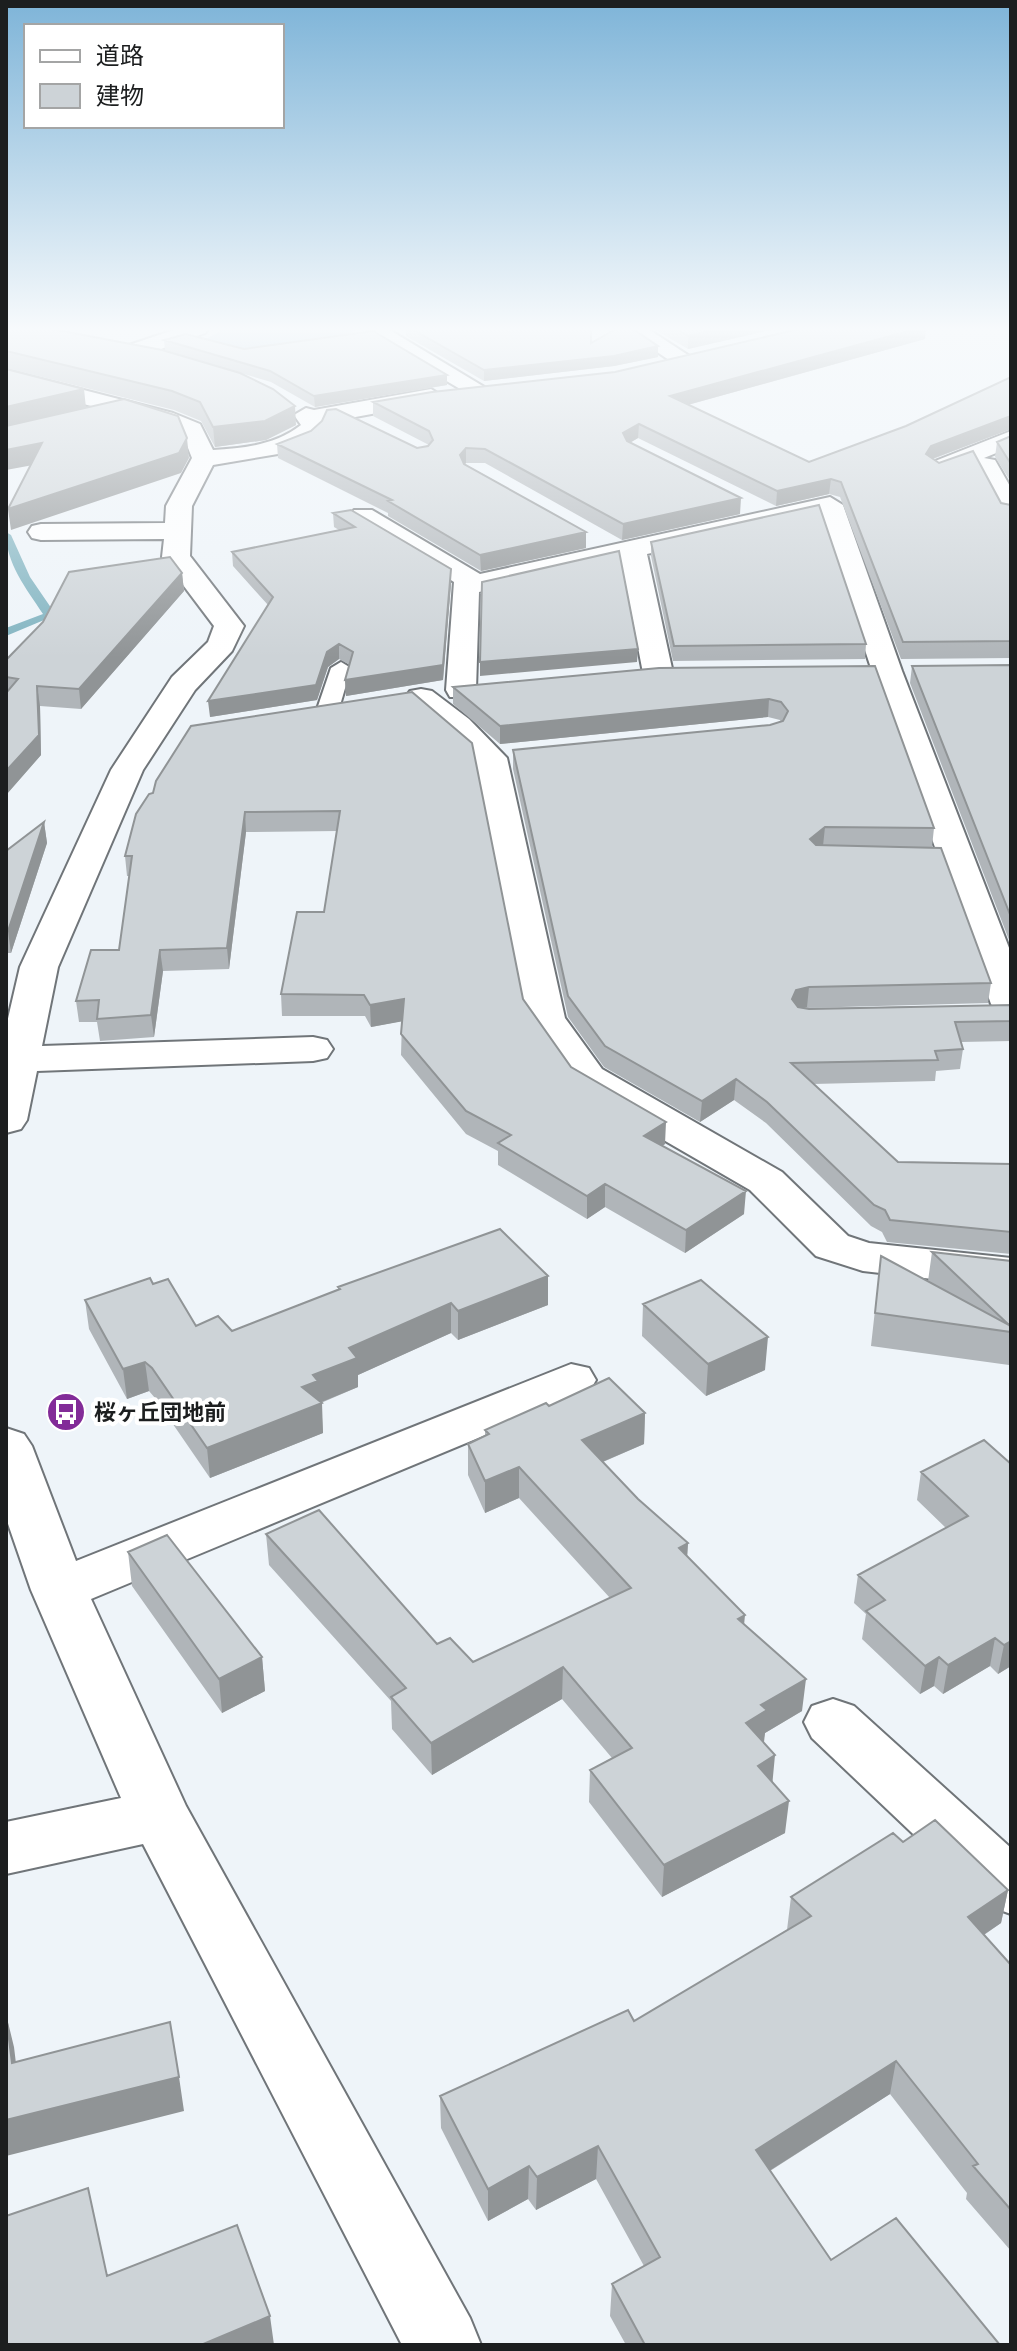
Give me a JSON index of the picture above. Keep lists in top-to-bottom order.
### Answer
{
  "places": {
    "bus stop": ["桜ヶ丘団地前"]
  },
  "legend": ["道路", "建物"]
}
